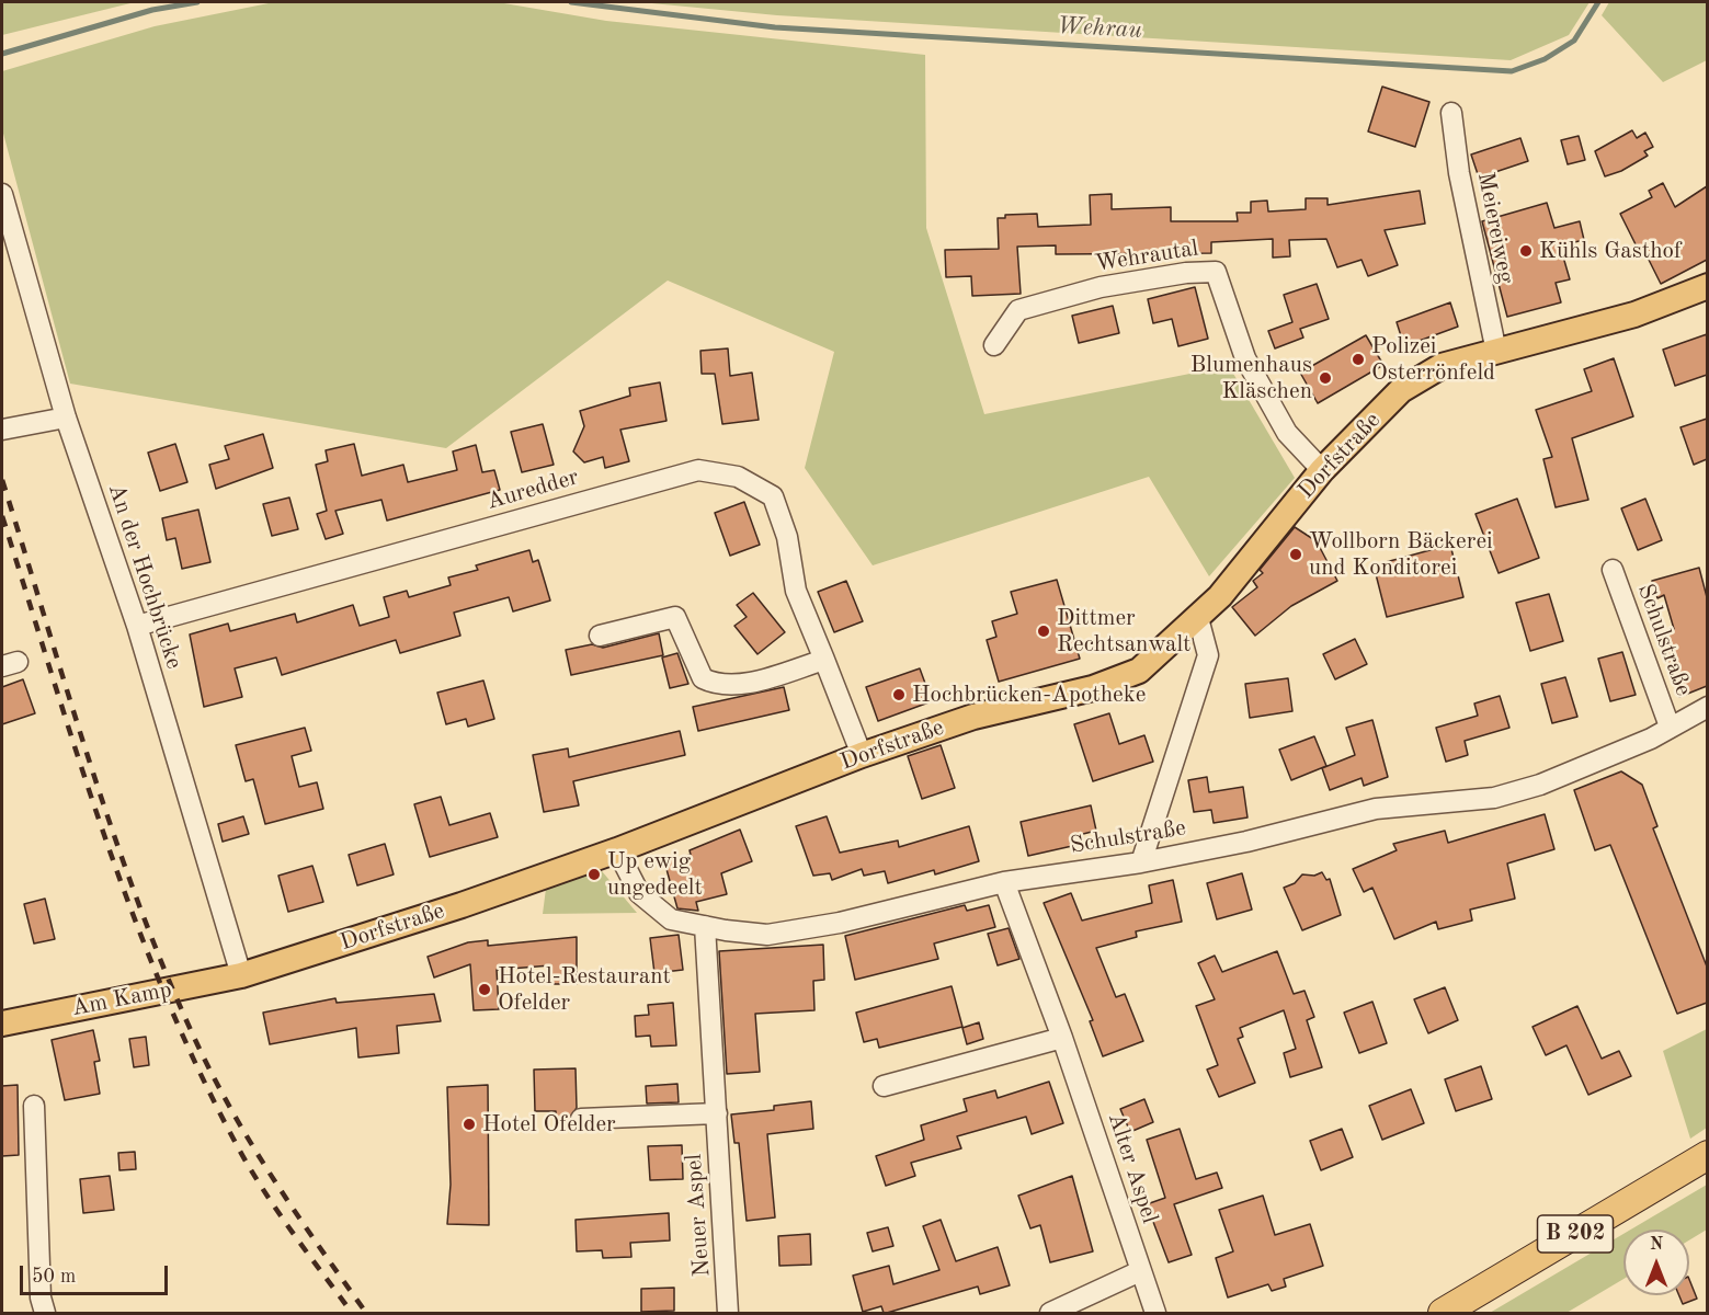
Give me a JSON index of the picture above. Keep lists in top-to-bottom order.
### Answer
{
  "streets": {
    "highway": ["B 202"],
    "main road": ["Dorfstraße", "Am Kamp"],
    "street": [
      "Meiereiweg",
      "Wehrautal",
      "Auredder",
      "An der Hochbrücke",
      "Schulstraße",
      "Alter Aspel",
      "Neuer Aspel"
    ]
  },
  "crossings": [
    ["Meiereiweg", "Dorfstraße"],
    ["Wehrautal", "Dorfstraße"],
    ["Dorfstraße", "Auredder"],
    ["Dorfstraße", "An der Hochbrücke"],
    ["Dorfstraße", "Schulstraße"],
    ["Dorfstraße", "Am Kamp"],
    ["Auredder", "An der Hochbrücke"],
    ["An der Hochbrücke", "Am Kamp"],
    ["Schulstraße", "Alter Aspel"],
    ["Schulstraße", "Neuer Aspel"]
  ],
  "water": ["Wehrau"],
  "places": [
    "Kühls Gasthof",
    "Polizei Osterrönfeld",
    "Blumenhaus Kläschen",
    "Wollborn Bäckerei und Konditorei",
    "Dittmer Rechtsanwalt",
    "Hochbrücken-Apotheke",
    "Up ewig ungedeelt",
    "Hotel-Restaurant Ofelder",
    "Hotel Ofelder"
  ],
  "scale_bar": "50 m",
  "north": "top"
}
